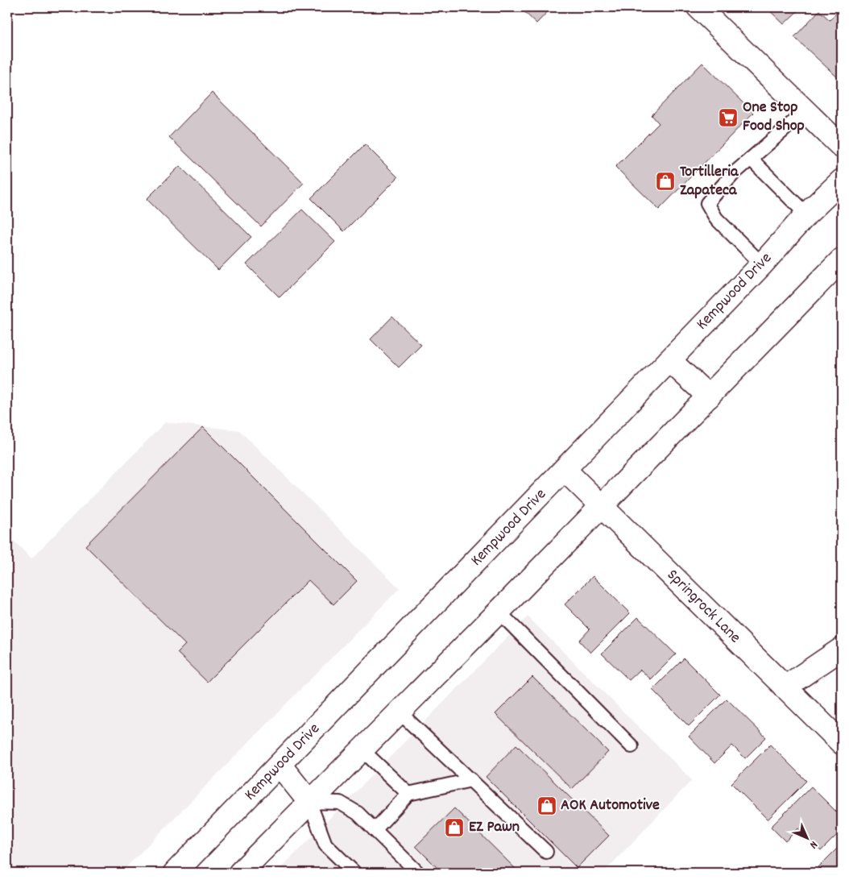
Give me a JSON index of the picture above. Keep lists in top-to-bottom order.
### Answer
{
  "streets": {
    "main road": ["Kempwood Drive", "Springrock Lane"]
  },
  "crossings": [
    ["Kempwood Drive", "Springrock Lane"]
  ],
  "places": {
    "supermarket": ["One Stop Food Shop"],
    "shop": ["Tortilleria Zapateca", "AOK Automotive", "EZ Pawn"]
  },
  "north": "bottom right"
}
